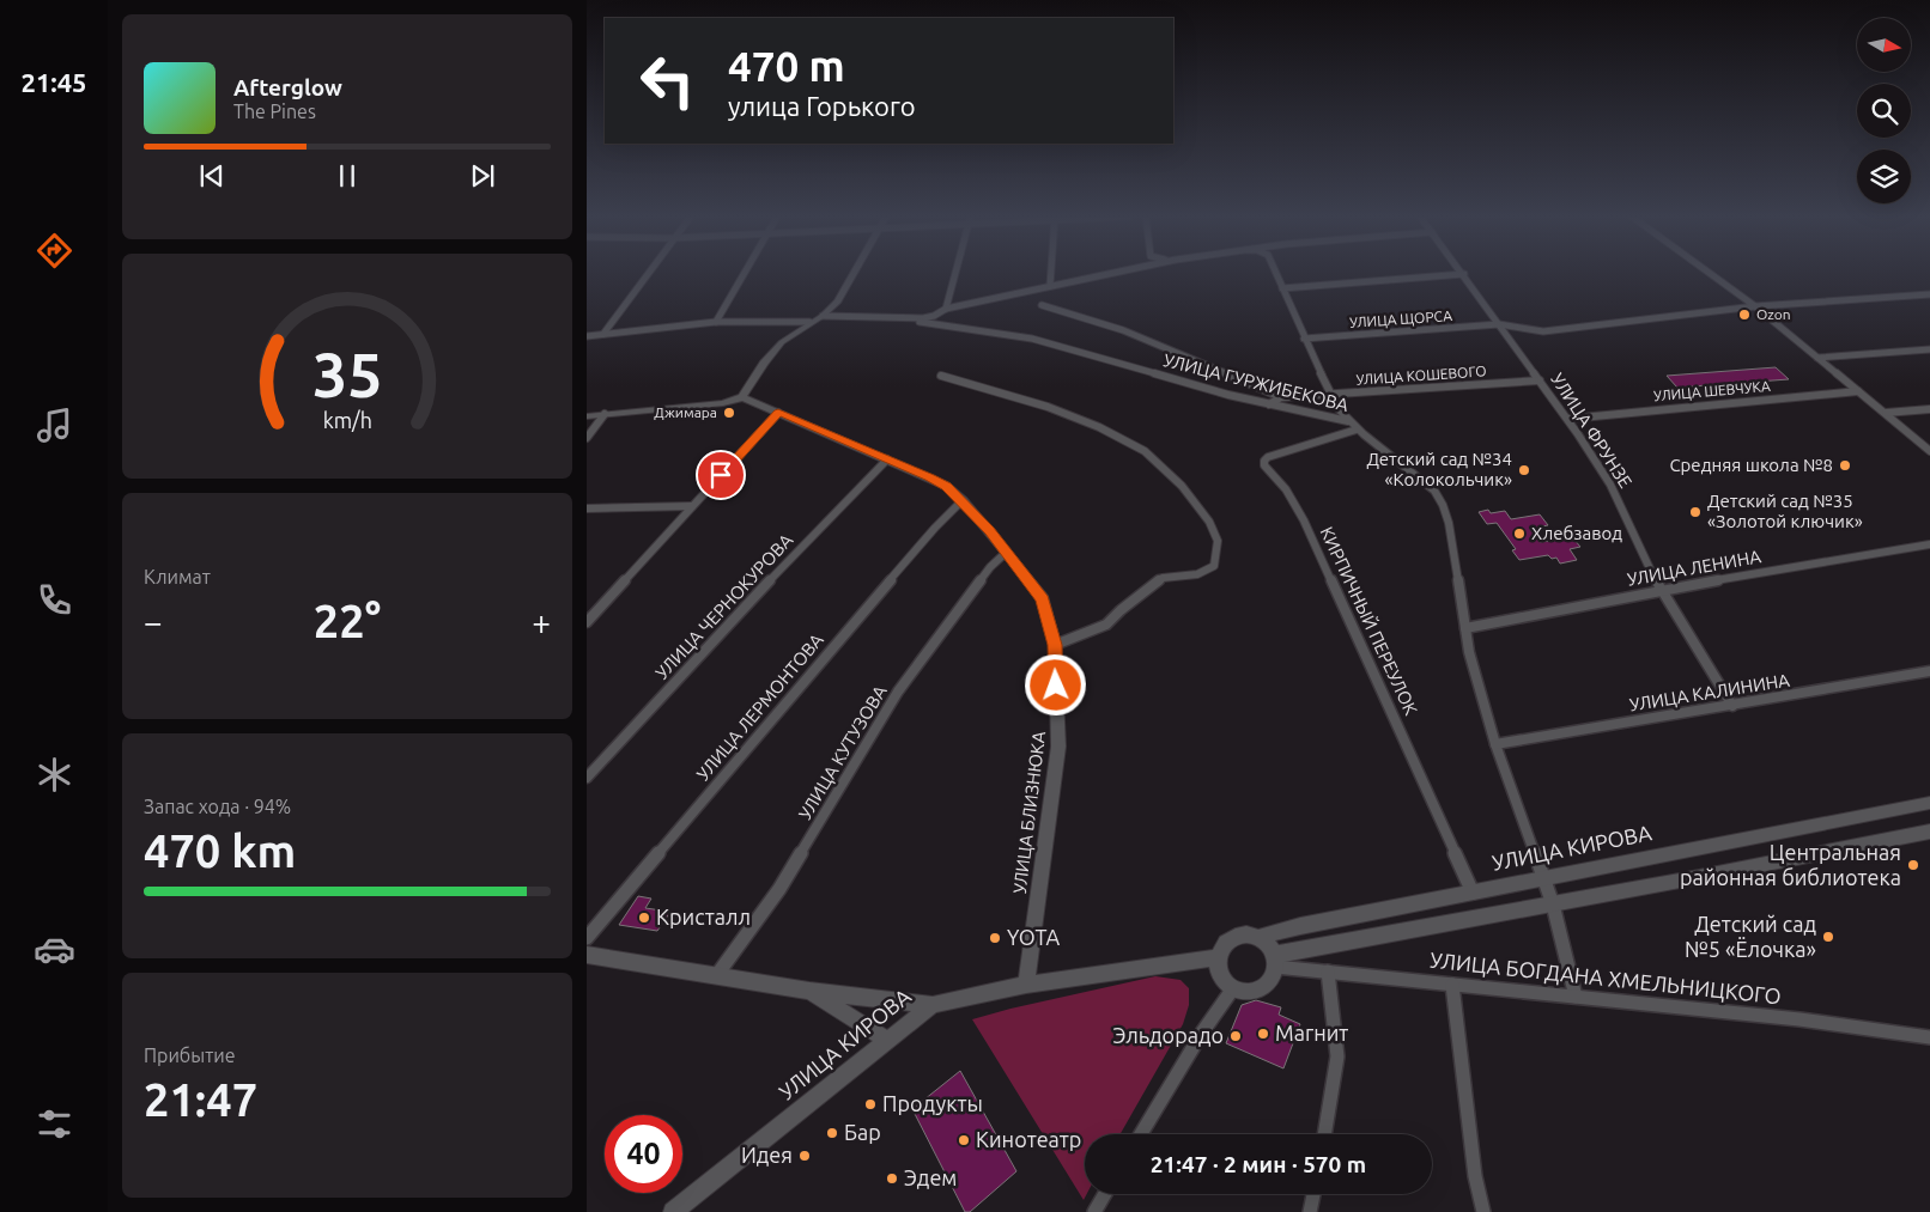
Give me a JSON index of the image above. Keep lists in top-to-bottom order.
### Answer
{
  "streets": {
    "street": [
      "УЛИЦА ЩОРСА",
      "УЛИЦА КОШЕВОГО",
      "УЛИЦА ГУРЖИБЕКОВА",
      "УЛИЦА ШЕВЧУКА",
      "УЛИЦА ФРУНЗЕ",
      "УЛИЦА ЛЕНИНА",
      "УЛИЦА ЧЕРНОКУРОВА",
      "КИРПИЧНЫЙ ПЕРЕУЛОК",
      "УЛИЦА КАЛИНИНА",
      "УЛИЦА ЛЕРМОНТОВА",
      "УЛИЦА КУТУЗОВА",
      "УЛИЦА БЛИЗНЮКА",
      "УЛИЦА КИРОВА",
      "УЛИЦА БОГДАНА ХМЕЛЬНИЦКОГО"
    ]
  },
  "crossings": [
    ["УЛИЦА ЩОРСА", "УЛИЦА ФРУНЗЕ"],
    ["УЛИЦА КОШЕВОГО", "УЛИЦА ГУРЖИБЕКОВА"],
    ["УЛИЦА КОШЕВОГО", "УЛИЦА ФРУНЗЕ"],
    ["УЛИЦА ГУРЖИБЕКОВА", "УЛИЦА ЛЕНИНА"],
    ["УЛИЦА ГУРЖИБЕКОВА", "КИРПИЧНЫЙ ПЕРЕУЛОК"],
    ["УЛИЦА ГУРЖИБЕКОВА", "УЛИЦА КАЛИНИНА"],
    ["УЛИЦА ГУРЖИБЕКОВА", "УЛИЦА КИРОВА"],
    ["УЛИЦА ГУРЖИБЕКОВА", "УЛИЦА БОГДАНА ХМЕЛЬНИЦКОГО"],
    ["УЛИЦА ШЕВЧУКА", "УЛИЦА ФРУНЗЕ"],
    ["УЛИЦА ФРУНЗЕ", "УЛИЦА ЛЕНИНА"],
    ["УЛИЦА ФРУНЗЕ", "УЛИЦА КАЛИНИНА"],
    ["УЛИЦА ЧЕРНОКУРОВА", "УЛИЦА БЛИЗНЮКА"],
    ["КИРПИЧНЫЙ ПЕРЕУЛОК", "УЛИЦА КИРОВА"],
    ["УЛИЦА ЛЕРМОНТОВА", "УЛИЦА БЛИЗНЮКА"],
    ["УЛИЦА КУТУЗОВА", "УЛИЦА БЛИЗНЮКА"],
    ["УЛИЦА БЛИЗНЮКА", "УЛИЦА КИРОВА"],
    ["УЛИЦА КИРОВА", "УЛИЦА БОГДАНА ХМЕЛЬНИЦКОГО"]
  ],
  "places": [
    "Ozon",
    "Джимара",
    "Средняя школа №8",
    "Детский сад №34 «Колокольчик»",
    "Детский сад №35 «Золотой ключик»",
    "Хлебзавод",
    "Центральная районная библиотека",
    "Кристалл",
    "Детский сад №5 «Ёлочка»",
    "YOTA",
    "Магнит",
    "Эльдорадо",
    "Продукты",
    "Бар",
    "Кинотеатр",
    "Идея",
    "Эдем"
  ],
  "north": "right",
  "page": {
    "tabs": "21:45",
    "turn": ["470 m", "улица Горького"],
    "song": ["Afterglow", "The Pines"],
    "tile": [
      "Климат",
      ["Запас хода · 94%", "470 km"],
      ["Прибытие", "21:47"]
    ],
    "heat": ["−", "22°", "+"],
    "limit": "40",
    "trip": "21:47 · 2 мин · 570 m",
    "gauge": ["35", "km/h"]
  }
}
